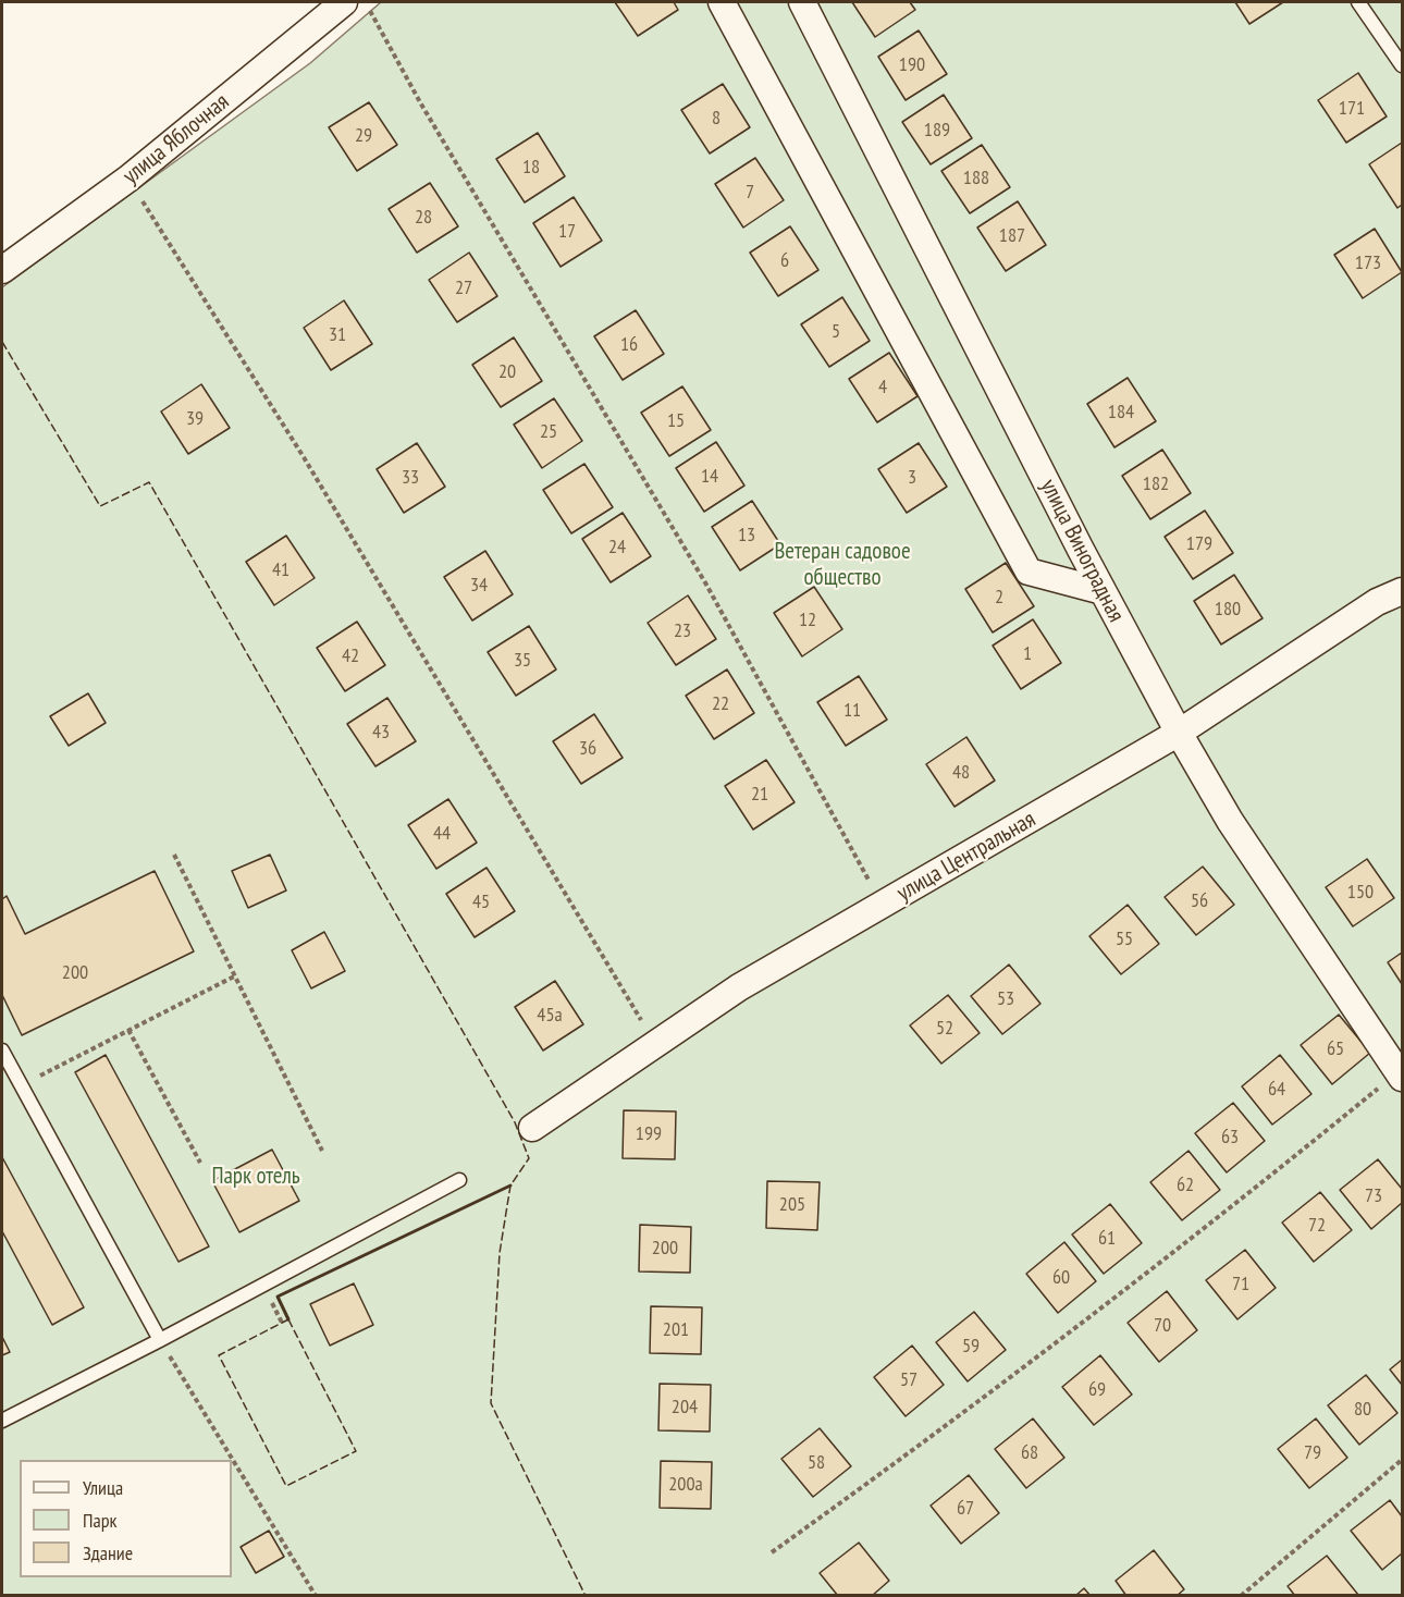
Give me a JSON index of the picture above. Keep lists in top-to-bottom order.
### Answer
{
  "streets": {
    "street": ["улица Яблочная", "улица Виноградная", "улица Центральная"]
  },
  "crossings": [
    ["улица Виноградная", "улица Центральная"]
  ],
  "parks": ["Ветеран садовое общество", "Парк отель"],
  "house_numbers": [
    "190",
    "171",
    "8",
    "189",
    "29",
    "18",
    "188",
    "7",
    "28",
    "17",
    "187",
    "6",
    "173",
    "27",
    "5",
    "31",
    "16",
    "20",
    "4",
    "184",
    "39",
    "15",
    "25",
    "14",
    "33",
    "3",
    "182",
    "13",
    "179",
    "24",
    "41",
    "34",
    "2",
    "180",
    "12",
    "23",
    "1",
    "42",
    "35",
    "22",
    "11",
    "43",
    "36",
    "48",
    "21",
    "44",
    "150",
    "56",
    "45",
    "55",
    "200",
    "53",
    "45а",
    "52",
    "65",
    "64",
    "199",
    "63",
    "62",
    "73",
    "205",
    "72",
    "61",
    "200",
    "60",
    "71",
    "70",
    "201",
    "59",
    "57",
    "69",
    "204",
    "80",
    "68",
    "79",
    "58",
    "200а",
    "67"
  ],
  "legend": ["Улица", "Парк", "Здание"]
}
